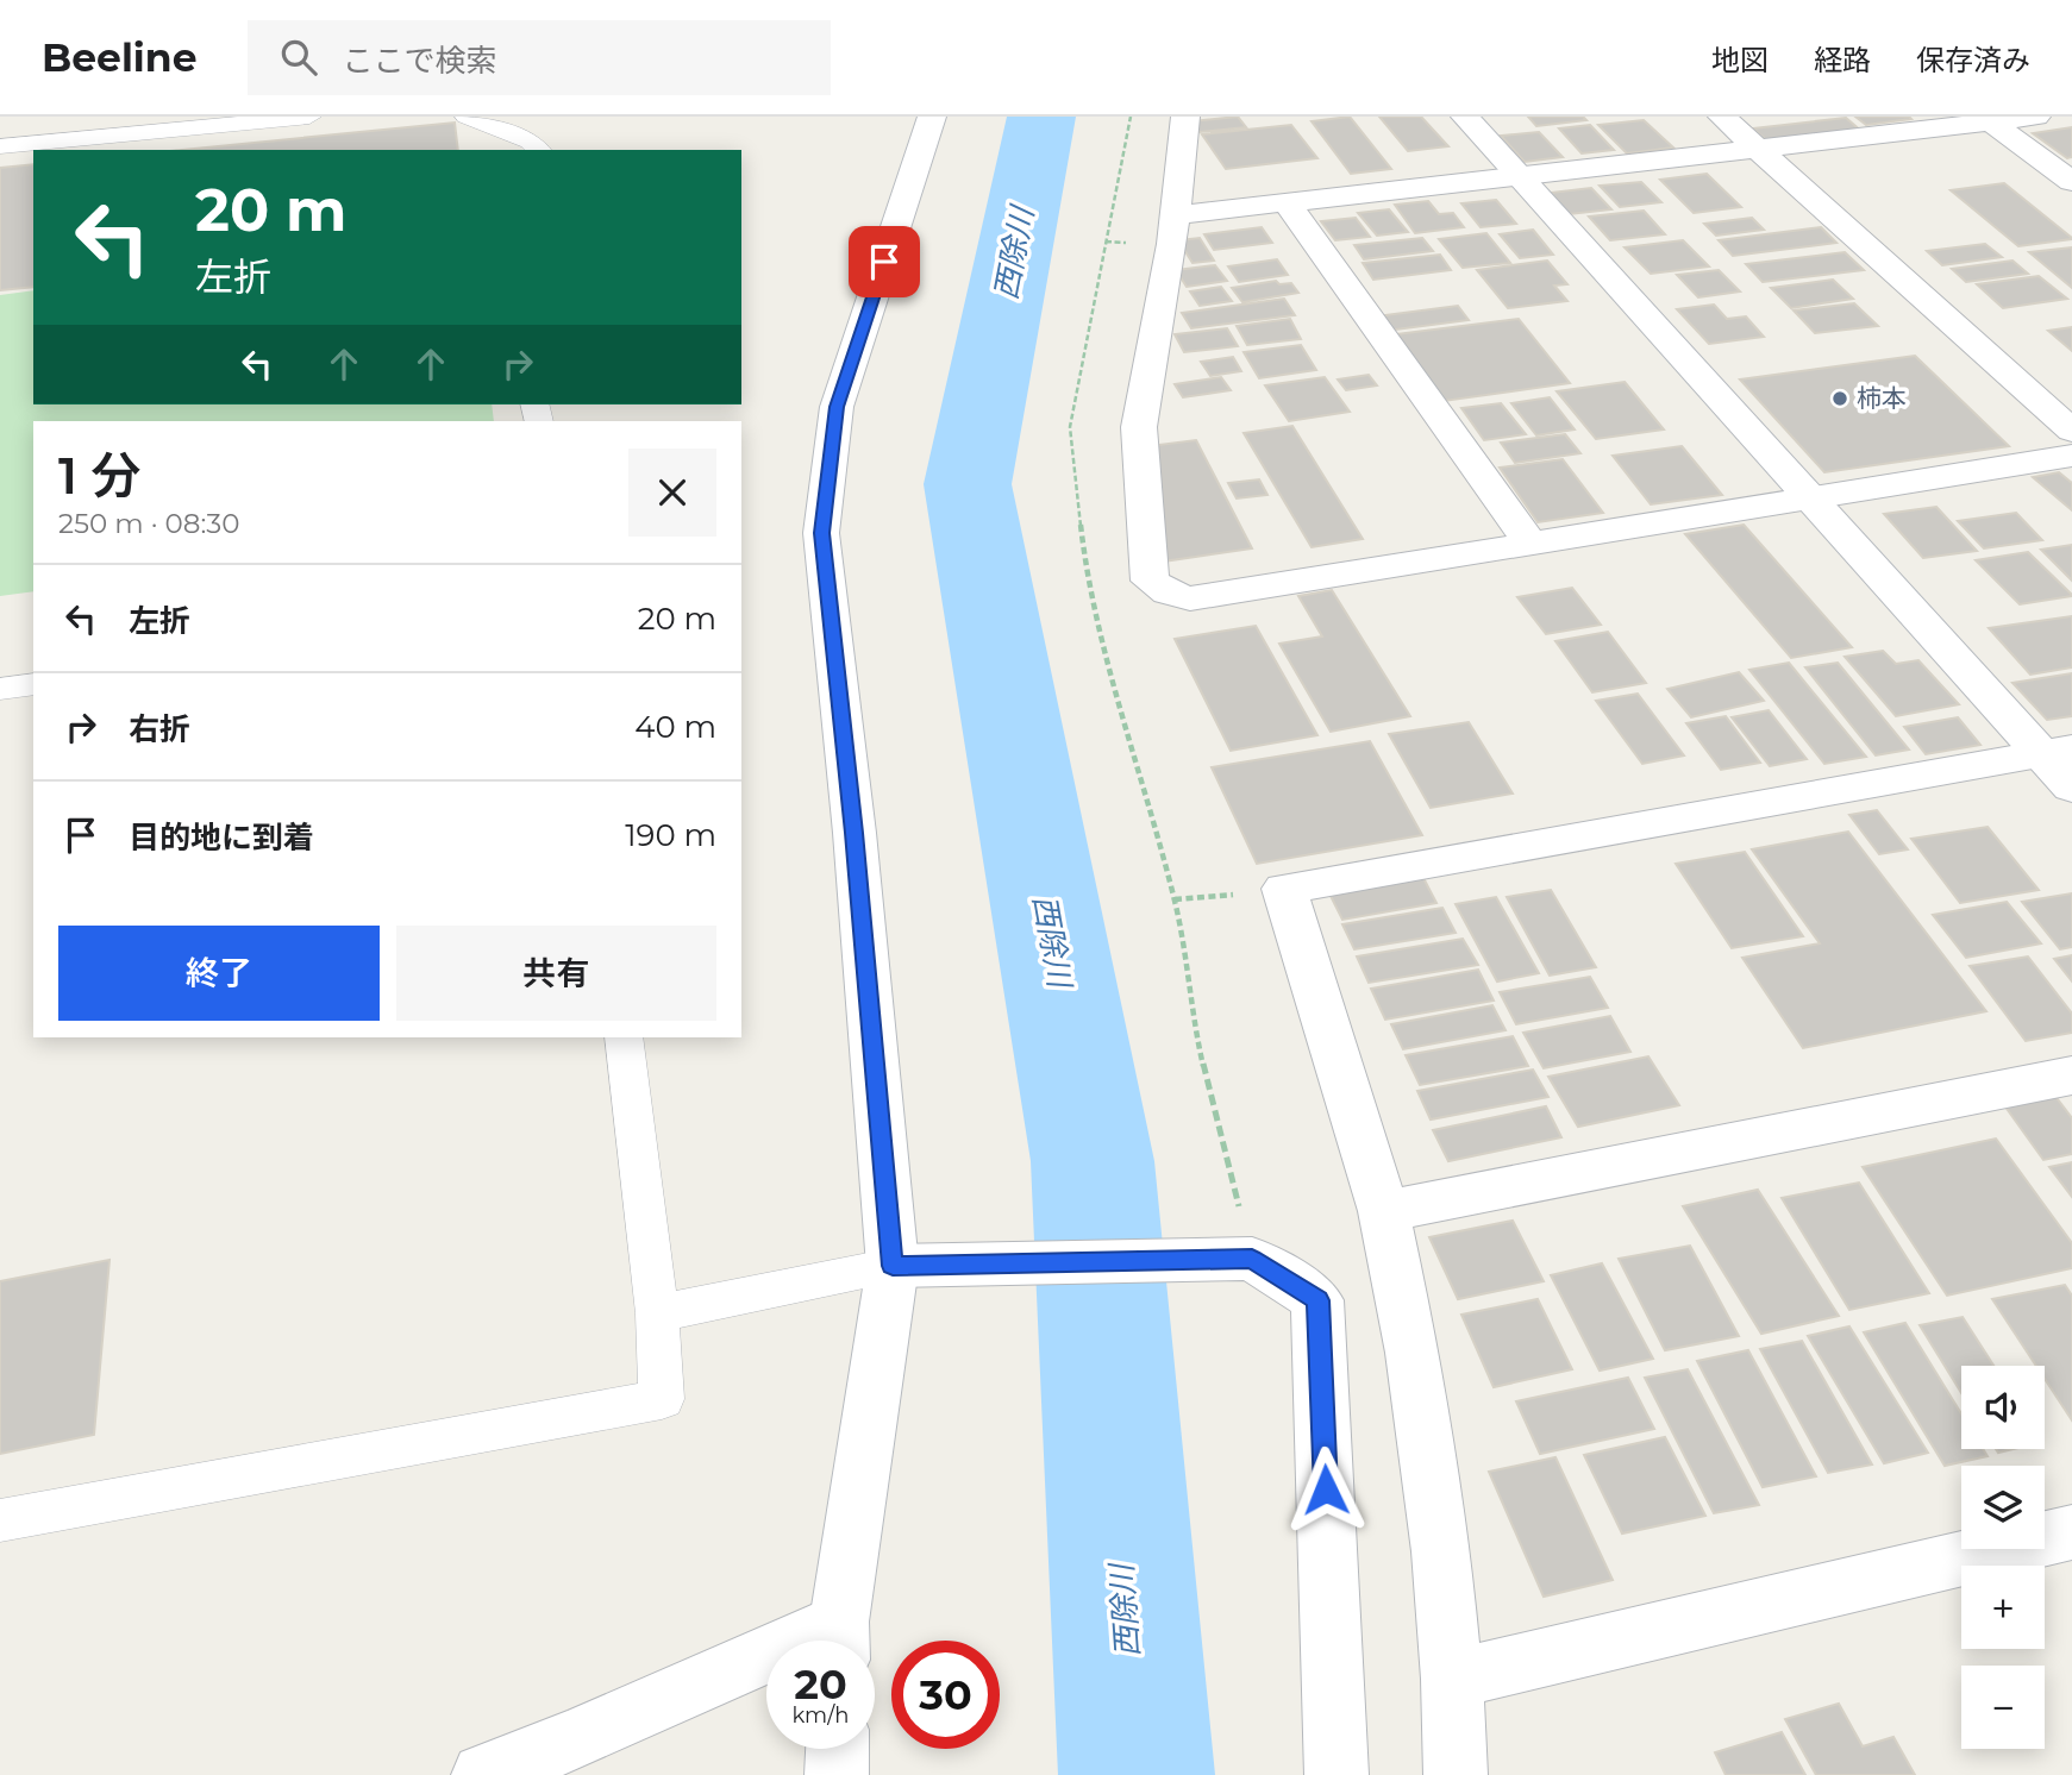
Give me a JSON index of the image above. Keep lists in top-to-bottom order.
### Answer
{
  "water": ["西除川"],
  "places": ["柿本"],
  "page": {
    "header": "Beeline",
    "search": "ここで検索",
    "nav": ["地図", "経路", "保存済み"],
    "turn": ["20 m", "左折"],
    "heading": ["1 分", "250 m · 08:30"],
    "list": [
      {
        "name": "左折",
        "value": "20 m"
      },
      {
        "name": "右折",
        "value": "40 m"
      },
      {
        "name": "目的地に到着",
        "value": "190 m"
      }
    ],
    "buttons": ["終了", "共有"],
    "map_buttons": ["+", "−"],
    "speed": "20 km/h",
    "limit": "30"
  }
}
